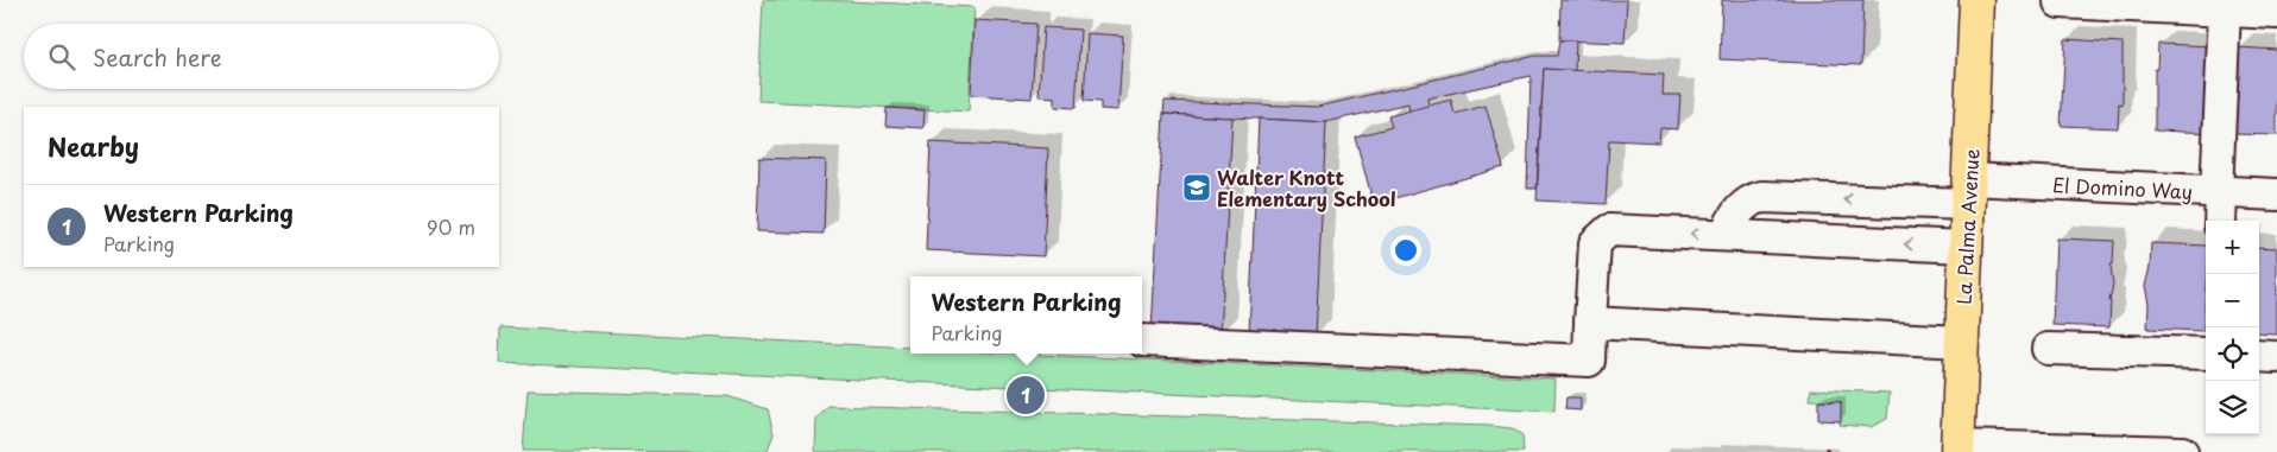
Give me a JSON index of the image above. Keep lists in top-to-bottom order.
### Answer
{
  "streets": {
    "main road": ["La Palma Avenue"],
    "street": ["El Domino Way"]
  },
  "crossings": [
    ["El Domino Way", "La Palma Avenue"]
  ],
  "places": {
    "school or university": ["Walter Knott Elementary School"]
  },
  "page": {
    "search": "Search here",
    "heading": "Nearby",
    "list": [
      {
        "mark": "1",
        "name": "Western Parking",
        "note": "Parking",
        "value": "90 m"
      }
    ],
    "map_buttons": ["+", "−"],
    "popup": ["Western Parking", "Parking"],
    "pins": "1"
  }
}
